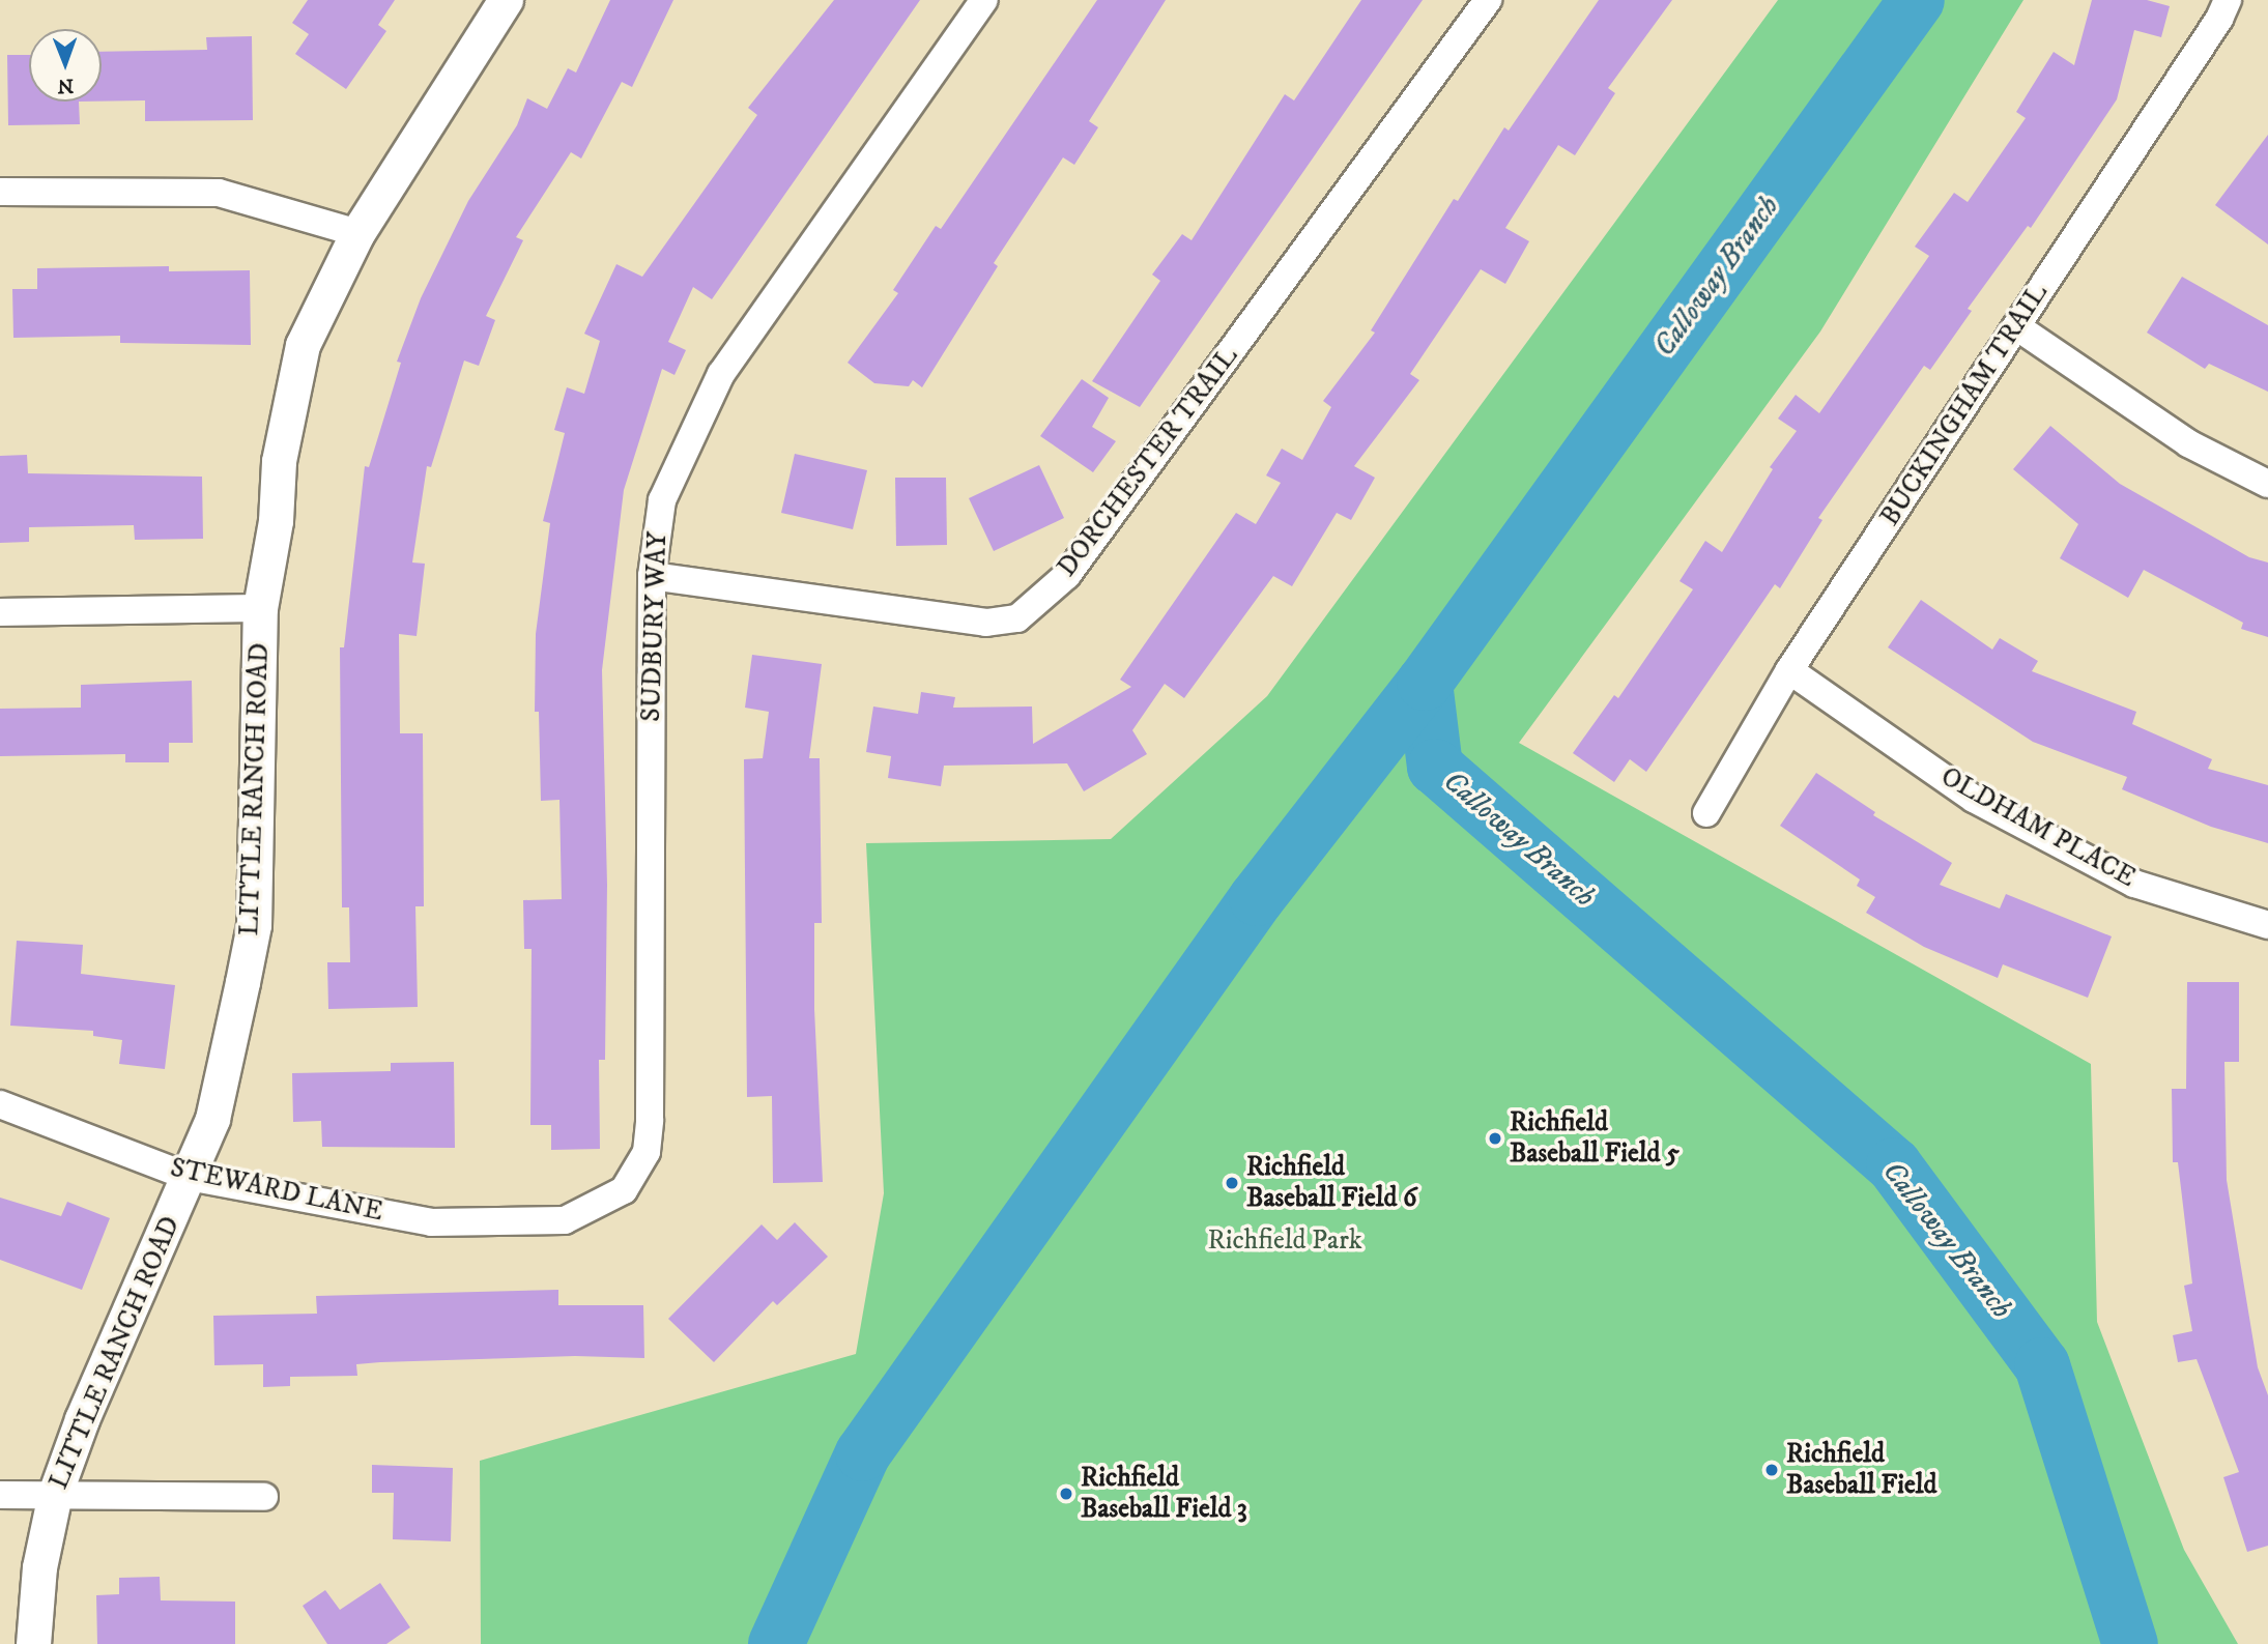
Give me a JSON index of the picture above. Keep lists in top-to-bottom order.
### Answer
{
  "streets": {
    "street": [
      "BUCKINGHAM TRAIL",
      "DORCHESTER TRAIL",
      "SUDBURY WAY",
      "LITTLE RANCH ROAD",
      "OLDHAM PLACE",
      "STEWARD LANE"
    ]
  },
  "crossings": [
    ["BUCKINGHAM TRAIL", "OLDHAM PLACE"],
    ["DORCHESTER TRAIL", "SUDBURY WAY"],
    ["SUDBURY WAY", "STEWARD LANE"],
    ["LITTLE RANCH ROAD", "STEWARD LANE"]
  ],
  "water": ["Calloway Branch"],
  "parks": ["Richfield Park"],
  "places": [
    "Richfield Baseball Field 5",
    "Richfield Baseball Field 6",
    "Richfield Baseball Field",
    "Richfield Baseball Field 3"
  ],
  "north": "bottom"
}
